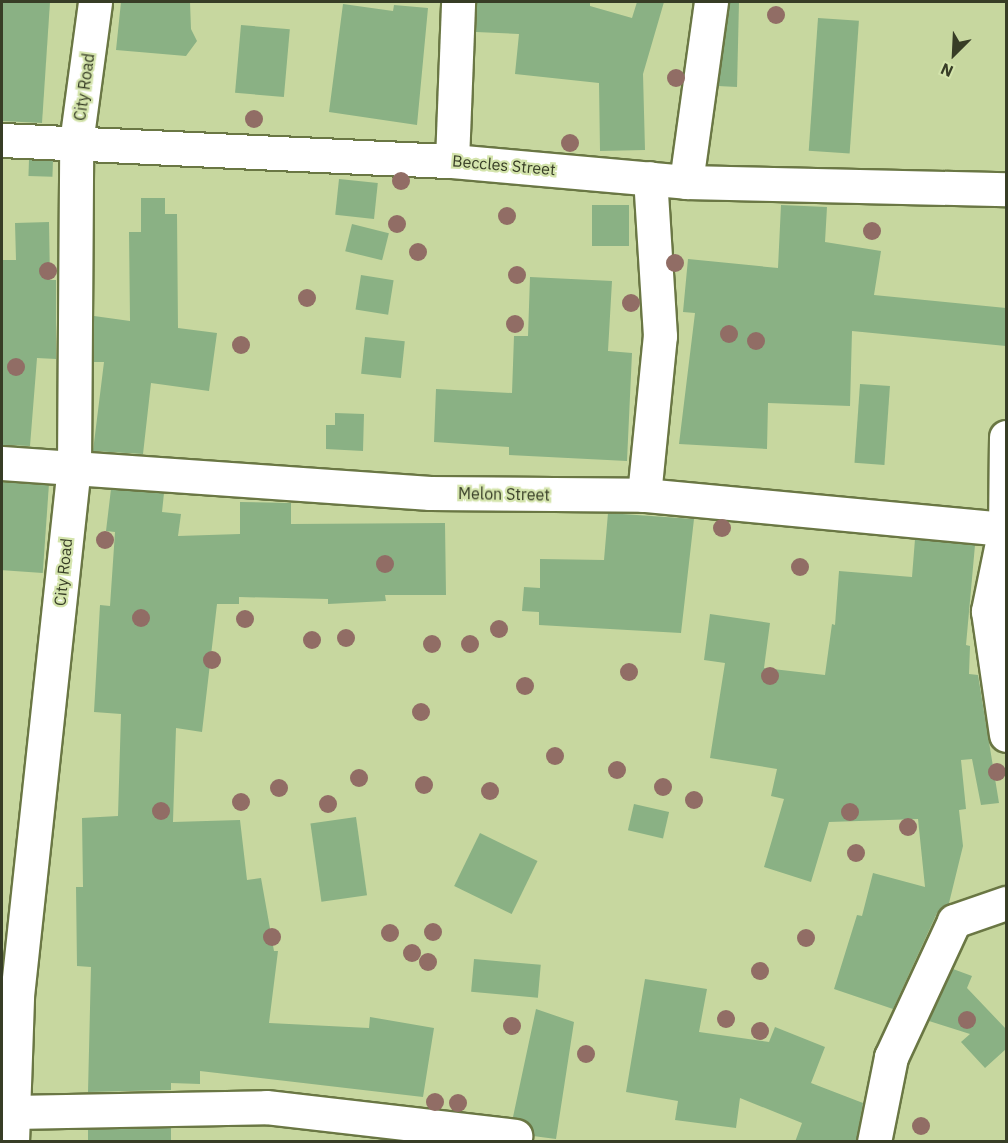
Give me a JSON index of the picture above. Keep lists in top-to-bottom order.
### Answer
{
  "streets": {
    "street": ["City Road", "Beccles Street", "Melon Street"]
  },
  "crossings": [
    ["City Road", "Beccles Street"],
    ["City Road", "Melon Street"]
  ],
  "north": "bottom left"
}
